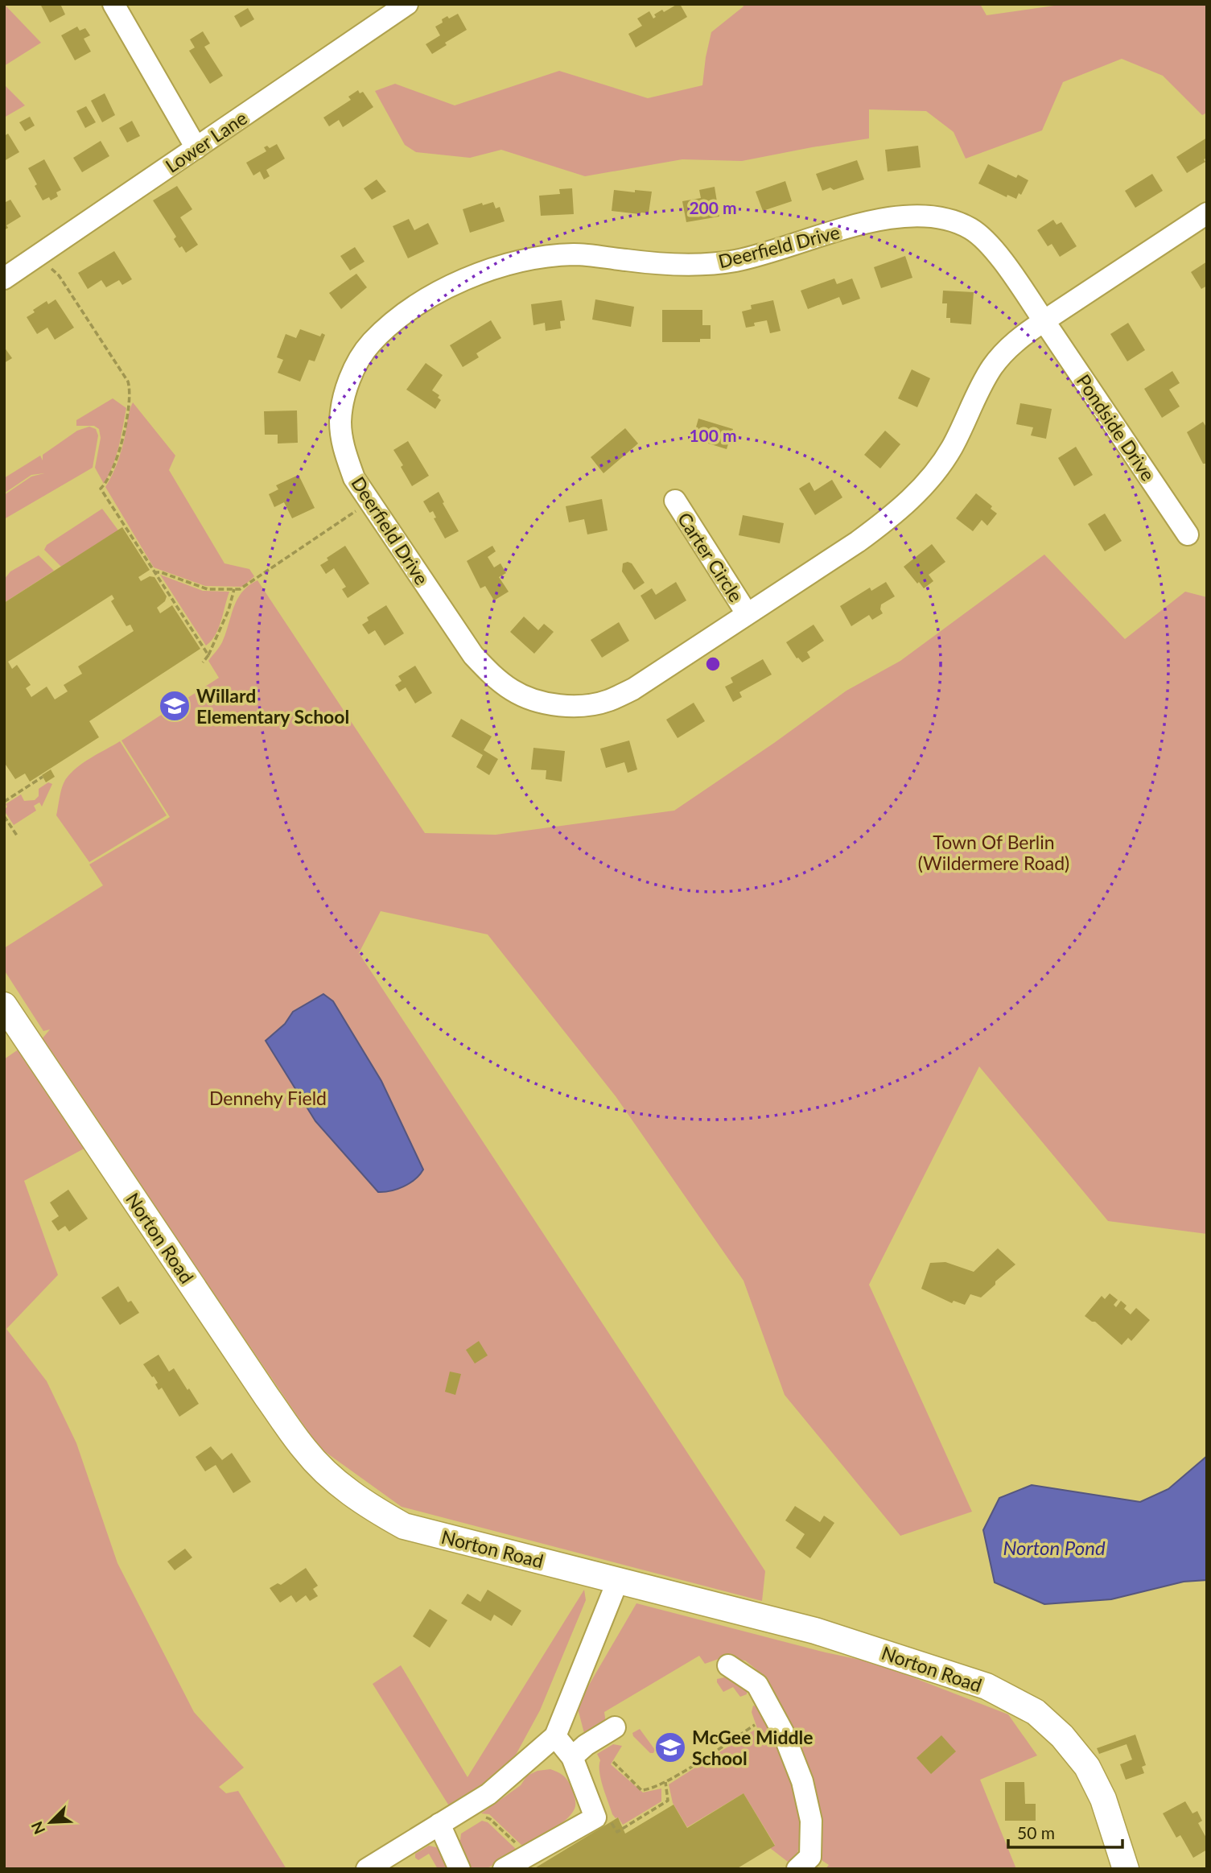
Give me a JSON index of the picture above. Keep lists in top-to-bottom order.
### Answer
{
  "streets": {
    "main road": ["Norton Road"],
    "street": [
      "Lower Lane",
      "Deerfield Drive",
      "Pondside Drive",
      "Carter Circle"
    ]
  },
  "crossings": [
    ["Deerfield Drive", "Pondside Drive"],
    ["Deerfield Drive", "Carter Circle"]
  ],
  "water": ["Norton Pond"],
  "parks": ["Town Of Berlin (Wildermere Road)", "Dennehy Field"],
  "places": {
    "school or university": ["Willard Elementary School", "McGee Middle School"]
  },
  "scale_bar": "50 m",
  "north": "bottom left",
  "rings": ["200 m", "100 m"]
}
